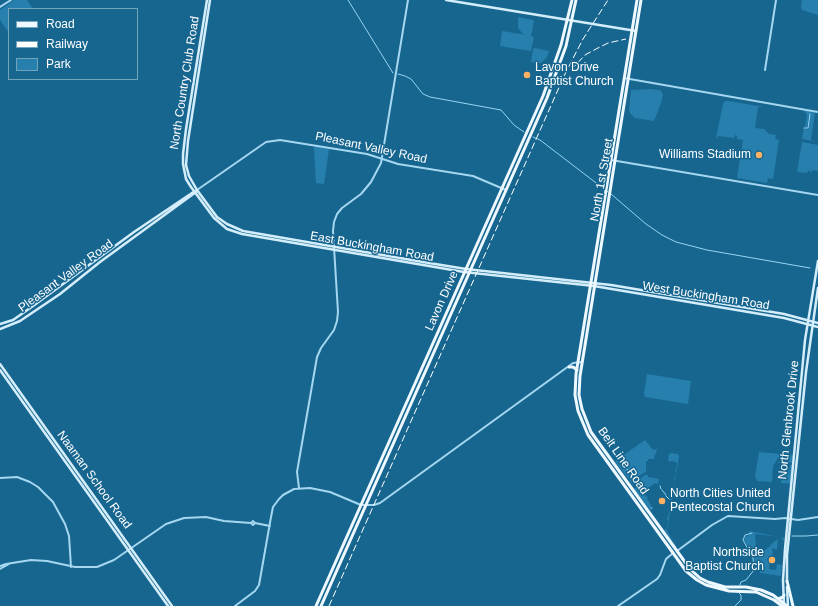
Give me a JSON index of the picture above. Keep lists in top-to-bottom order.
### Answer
{
  "streets": {
    "main road": [
      "North Country Club Road",
      "Pleasant Valley Road",
      "North 1st Street",
      "East Buckingham Road",
      "West Buckingham Road",
      "Lavon Drive",
      "North Glenbrook Drive",
      "Belt Line Road",
      "Naaman School Road"
    ]
  },
  "crossings": [
    ["North Country Club Road", "Pleasant Valley Road"],
    ["North Country Club Road", "East Buckingham Road"],
    ["Pleasant Valley Road", "East Buckingham Road"],
    ["Pleasant Valley Road", "Lavon Drive"],
    ["North 1st Street", "East Buckingham Road"],
    ["North 1st Street", "West Buckingham Road"],
    ["North 1st Street", "Belt Line Road"],
    ["East Buckingham Road", "West Buckingham Road"],
    ["East Buckingham Road", "Lavon Drive"],
    ["West Buckingham Road", "North Glenbrook Drive"],
    ["North Glenbrook Drive", "Belt Line Road"]
  ],
  "places": [
    "Lavon Drive Baptist Church",
    "Williams Stadium",
    "North Cities United Pentecostal Church",
    "Northside Baptist Church"
  ],
  "legend": ["Road", "Railway", "Park"]
}
